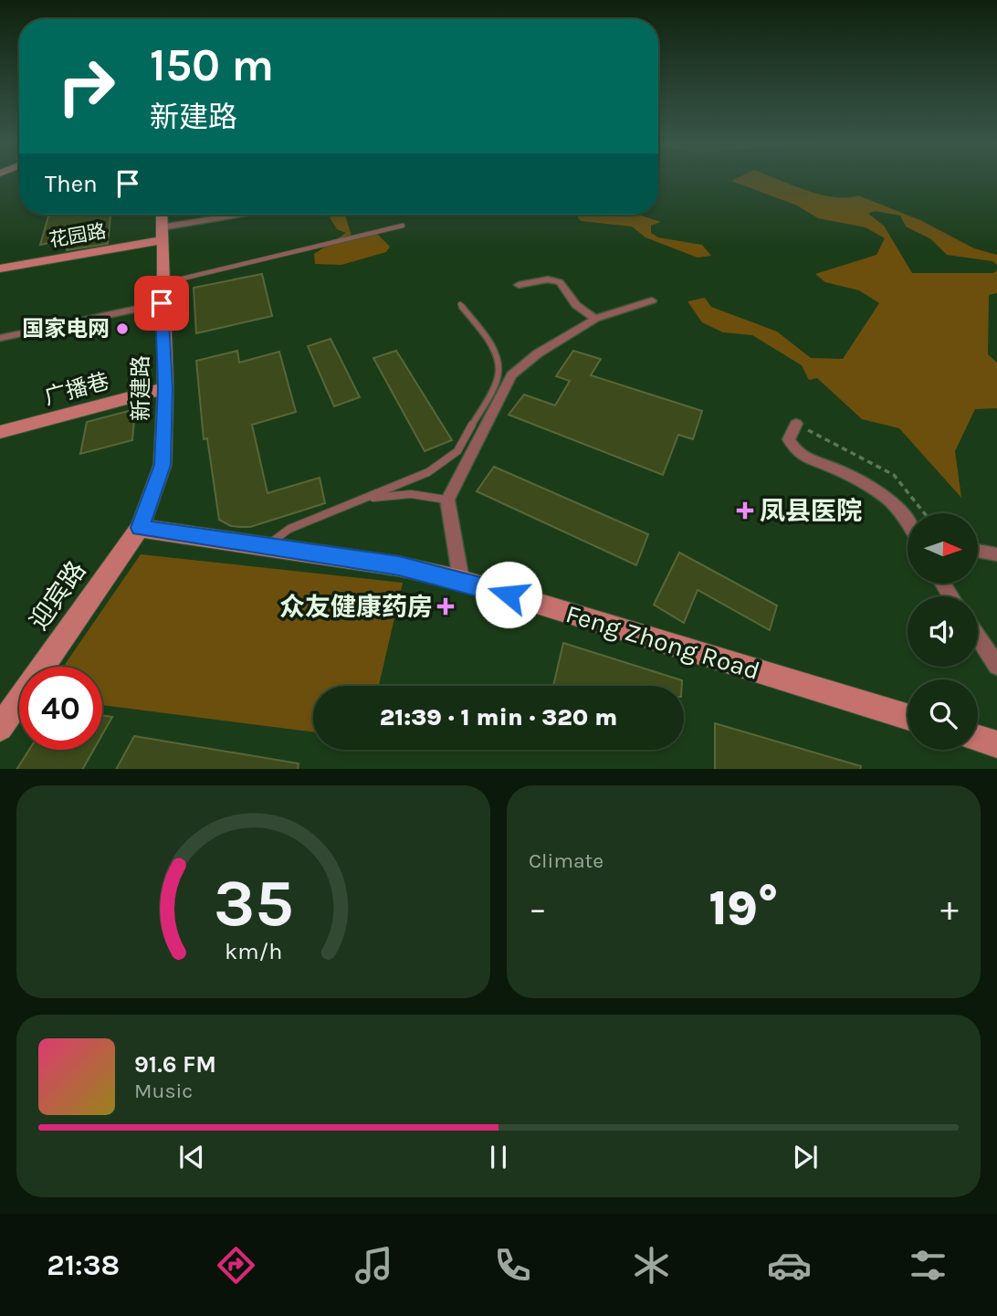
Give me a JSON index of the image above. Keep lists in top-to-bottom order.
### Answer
{
  "streets": {
    "street": [
      "花园路",
      "新建路",
      "广播巷",
      "迎宾路",
      "Feng Zhong Road"
    ]
  },
  "crossings": [
    ["花园路", "新建路"],
    ["新建路", "广播巷"],
    ["新建路", "迎宾路"],
    ["新建路", "Feng Zhong Road"],
    ["迎宾路", "Feng Zhong Road"]
  ],
  "places": {
    "other": ["国家电网"],
    "health": ["凤县医院", "众友健康药房"]
  },
  "north": "right",
  "page": {
    "turn": ["150 m", "新建路"],
    "then": "Then",
    "limit": "40",
    "trip": "21:39 · 1 min · 320 m",
    "tile": "Climate",
    "heat": ["−", "19°", "+"],
    "song": ["91.6 FM", "Music"],
    "tabs": "21:38",
    "gauge": ["35", "km/h"]
  }
}
